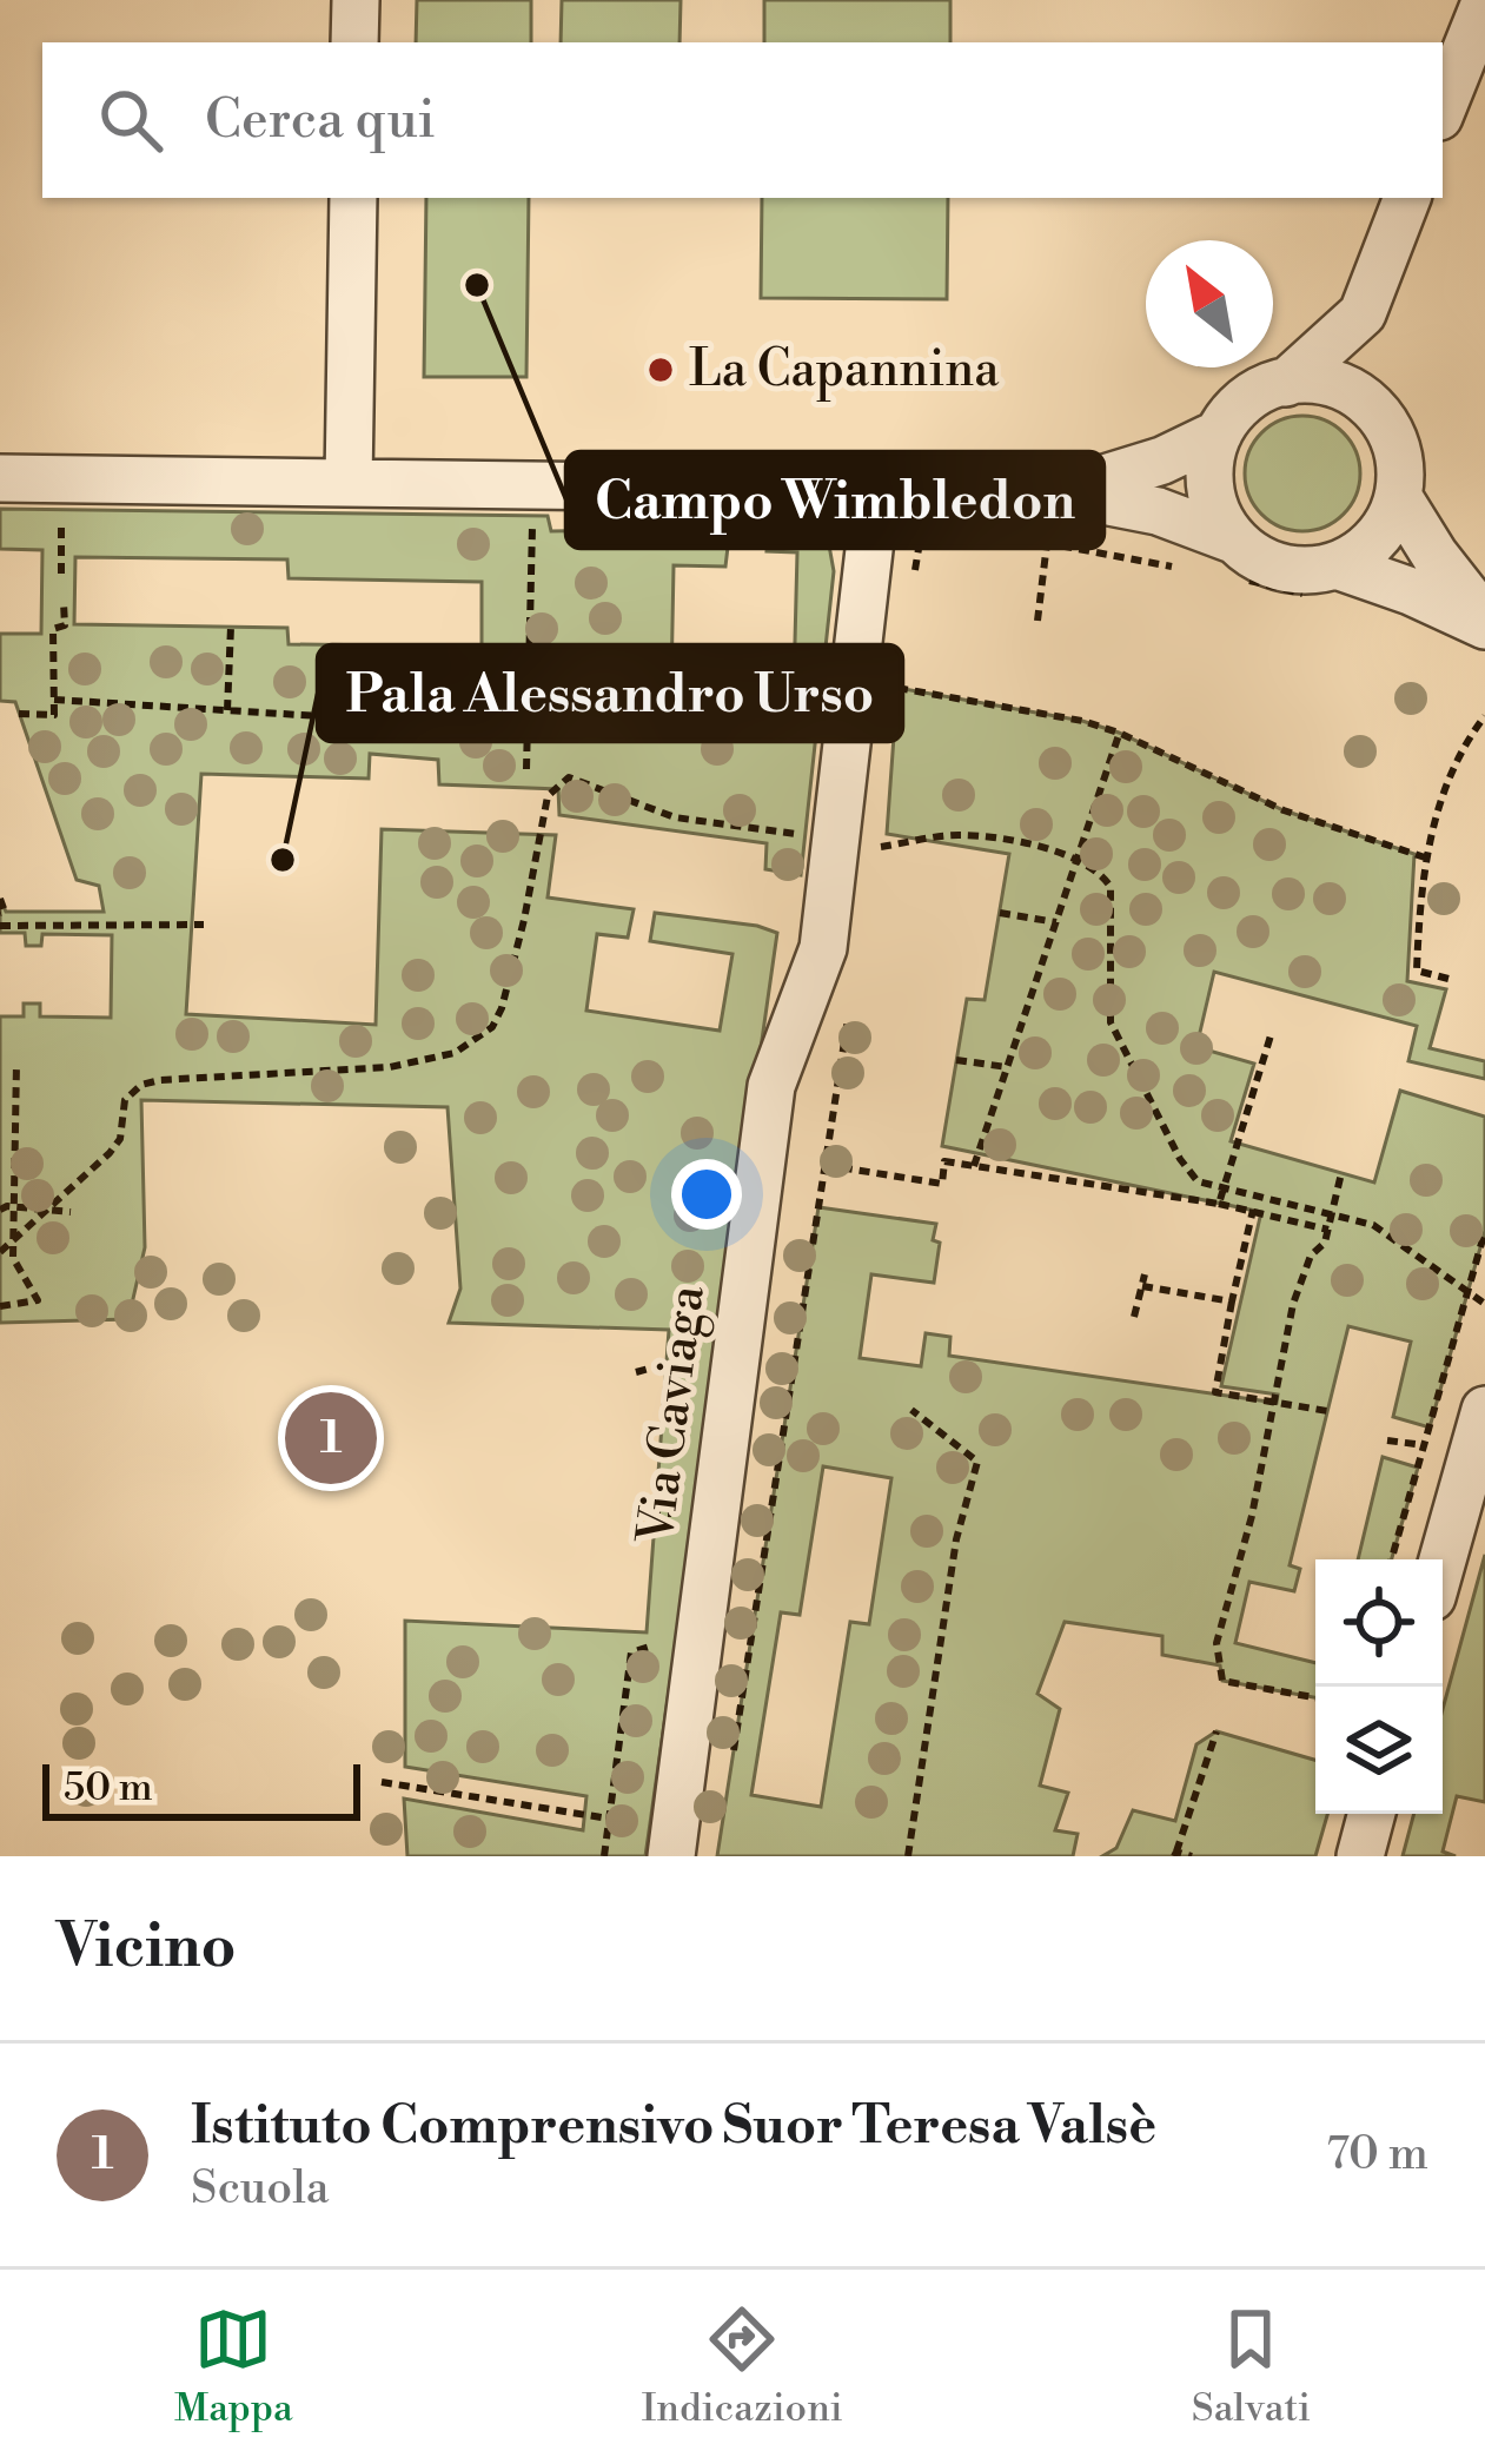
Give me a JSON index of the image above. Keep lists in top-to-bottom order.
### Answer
{
  "streets": {
    "street": ["Via Caviaga"]
  },
  "places": ["Campo Wimbledon", "La Capannina", "Pala Alessandro Urso"],
  "scale_bar": "50 m",
  "north": "top left",
  "page": {
    "search": "Cerca qui",
    "pins": "1",
    "scale": "50 m",
    "heading": "Vicino",
    "list": [
      {
        "mark": "1",
        "name": "Istituto Comprensivo Suor Teresa Valsè",
        "note": "Scuola",
        "value": "70 m"
      }
    ],
    "nav": ["Mappa", "Indicazioni", "Salvati"]
  }
}
